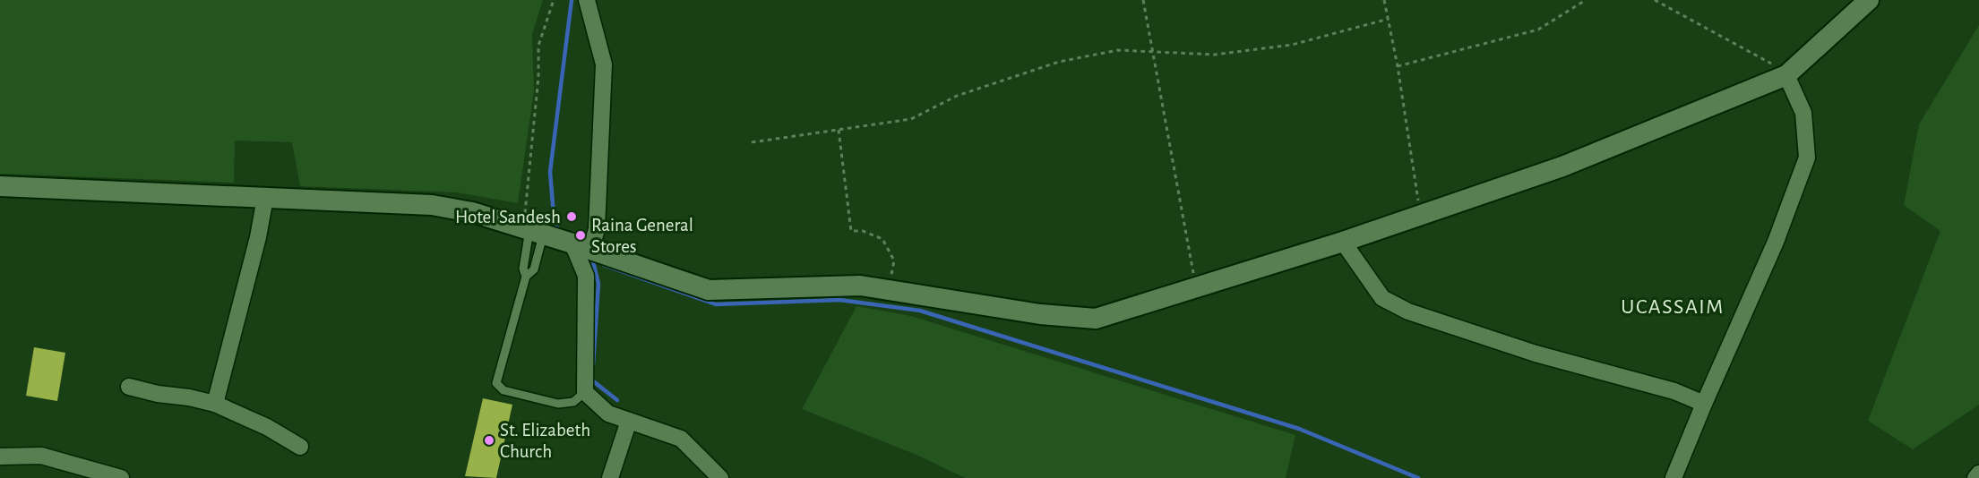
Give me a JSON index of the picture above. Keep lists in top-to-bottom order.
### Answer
{
  "districts": ["UCASSAIM"],
  "places": ["Hotel Sandesh", "Raina General Stores", "St. Elizabeth Church"]
}
